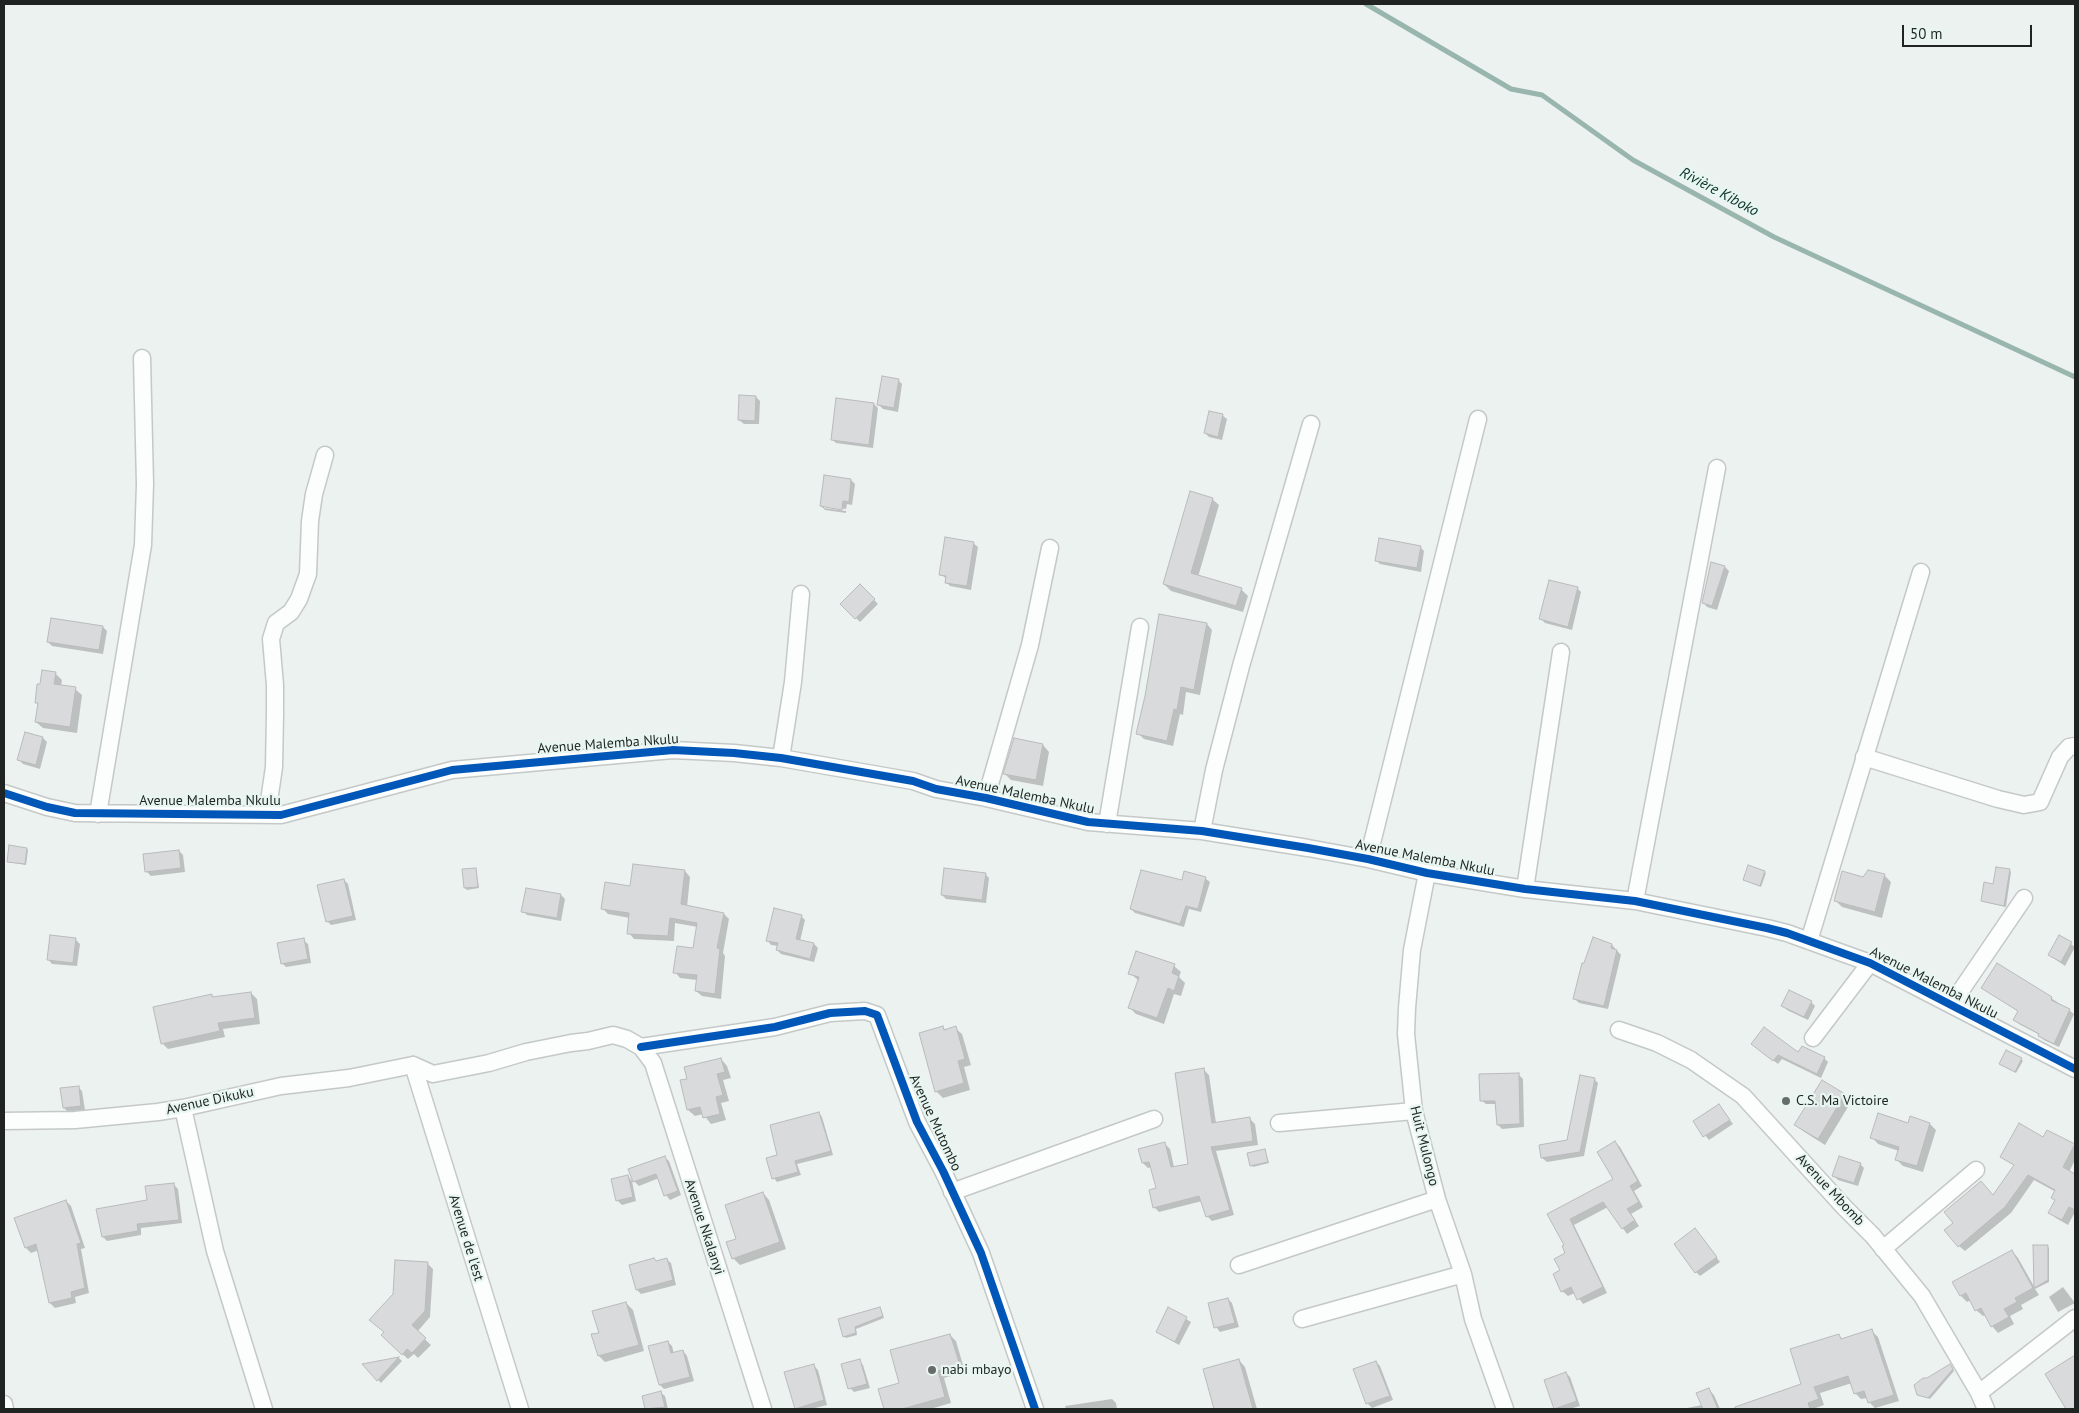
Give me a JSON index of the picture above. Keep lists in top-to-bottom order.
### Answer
{
  "streets": {
    "street": [
      "Avenue Malemba Nkulu",
      "Avenue Dikuku",
      "Avenue Mutombo",
      "Huit Mulongo",
      "Avenue Mbomb",
      "Avenue Nkalanyi",
      "Avenue de l'est"
    ]
  },
  "crossings": [
    ["Avenue Malemba Nkulu", "Huit Mulongo"],
    ["Avenue Dikuku", "Avenue de l'est"],
    ["Avenue Mutombo", "Avenue Nkalanyi"]
  ],
  "water": ["Rivière Kiboko"],
  "places": ["C.S. Ma Victoire", "nabi mbayo"],
  "scale_bar": "50 m"
}
